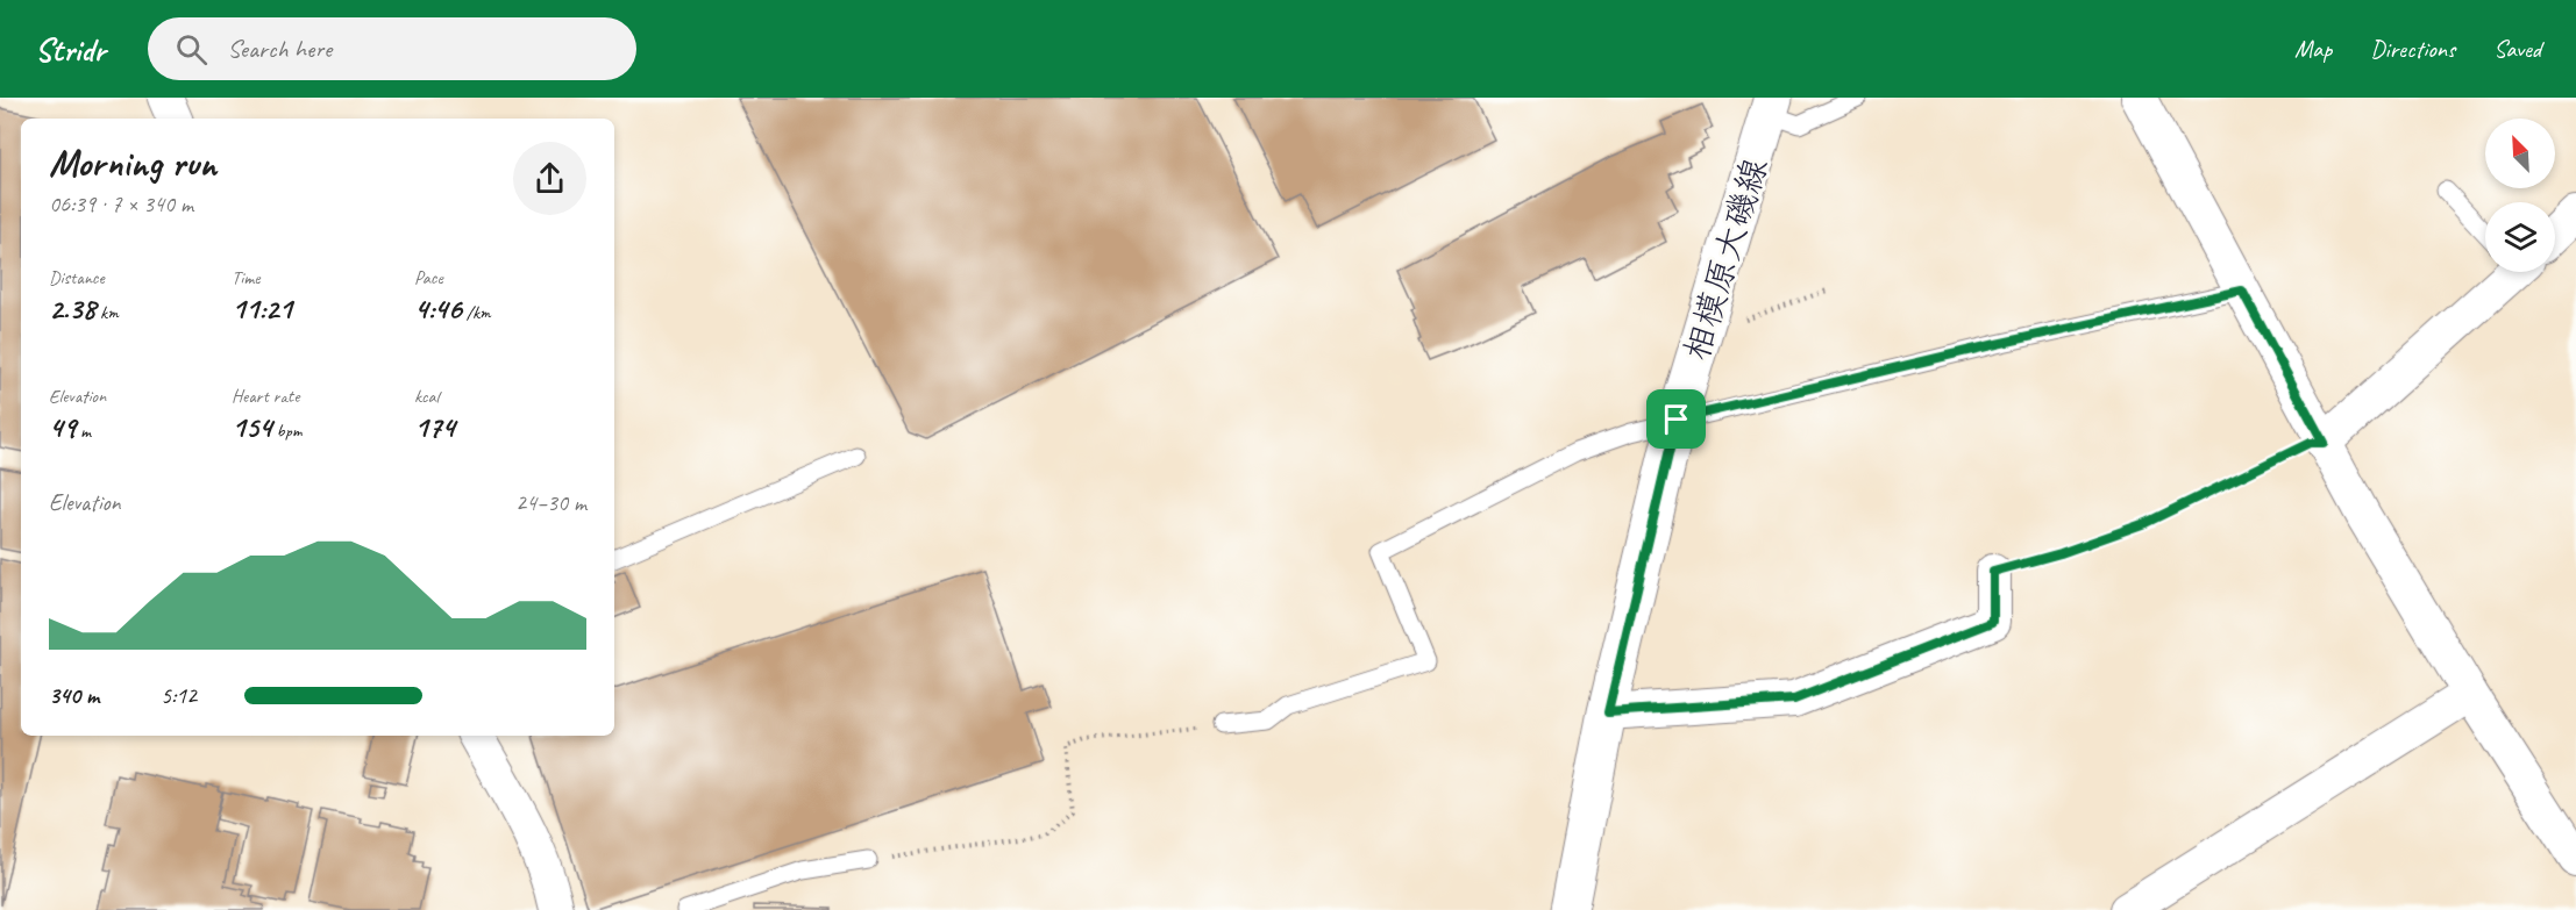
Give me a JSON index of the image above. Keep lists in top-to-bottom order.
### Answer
{
  "streets": {
    "main road": ["相模原大磯線"]
  },
  "north": "top left",
  "page": {
    "header": "Stridr",
    "search": "Search here",
    "nav": ["Map", "Directions", "Saved"],
    "heading": ["Morning run", "06:39 · 7 × 340 m"],
    "stats": [
      ["Distance", "2.38 km"],
      ["Time", "11:21"],
      ["Pace", "4:46 /km"],
      ["Elevation", "49 m"],
      ["Heart rate", "154 bpm"],
      ["kcal", "174"]
    ],
    "chart": ["Elevation", "24–30 m"],
    "list": [
      {
        "name": "340 m",
        "note": "5:12"
      }
    ]
  }
}
